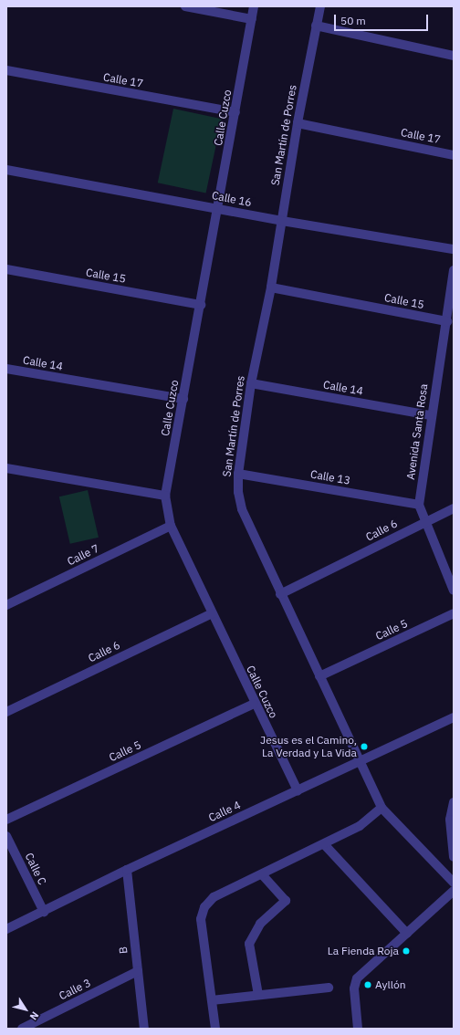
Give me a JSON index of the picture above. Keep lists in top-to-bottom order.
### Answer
{
  "streets": {
    "street": [
      "Calle 17",
      "Calle Cuzco",
      "San Martín de Porres",
      "Calle 16",
      "Calle 15",
      "Calle 14",
      "Avenida Santa Rosa",
      "Calle 13",
      "Calle 6",
      "Calle 7",
      "Calle 5",
      "Calle 4",
      "Calle C",
      "B",
      "Calle 3"
    ]
  },
  "crossings": [
    ["Calle 17", "Calle Cuzco"],
    ["Calle 17", "San Martín de Porres"],
    ["Calle Cuzco", "Calle 16"],
    ["Calle Cuzco", "Calle 15"],
    ["Calle Cuzco", "Calle 14"],
    ["Calle Cuzco", "Calle 6"],
    ["Calle Cuzco", "Calle 7"],
    ["Calle Cuzco", "Calle 5"],
    ["Calle Cuzco", "Calle 4"],
    ["San Martín de Porres", "Calle 16"],
    ["San Martín de Porres", "Calle 15"],
    ["San Martín de Porres", "Calle 14"],
    ["San Martín de Porres", "Calle 13"],
    ["San Martín de Porres", "Calle 6"],
    ["San Martín de Porres", "Calle 5"],
    ["San Martín de Porres", "Calle 4"],
    ["Calle 15", "Avenida Santa Rosa"],
    ["Calle 14", "Avenida Santa Rosa"],
    ["Avenida Santa Rosa", "Calle 13"],
    ["Avenida Santa Rosa", "Calle 6"],
    ["Calle 4", "Calle C"],
    ["Calle 4", "B"],
    ["B", "Calle 3"]
  ],
  "places": ["Jesus es el Camino, La Verdad y La Vida", "La Fienda Roja", "Ayllón"],
  "scale_bar": "50 m",
  "north": "bottom right"
}
